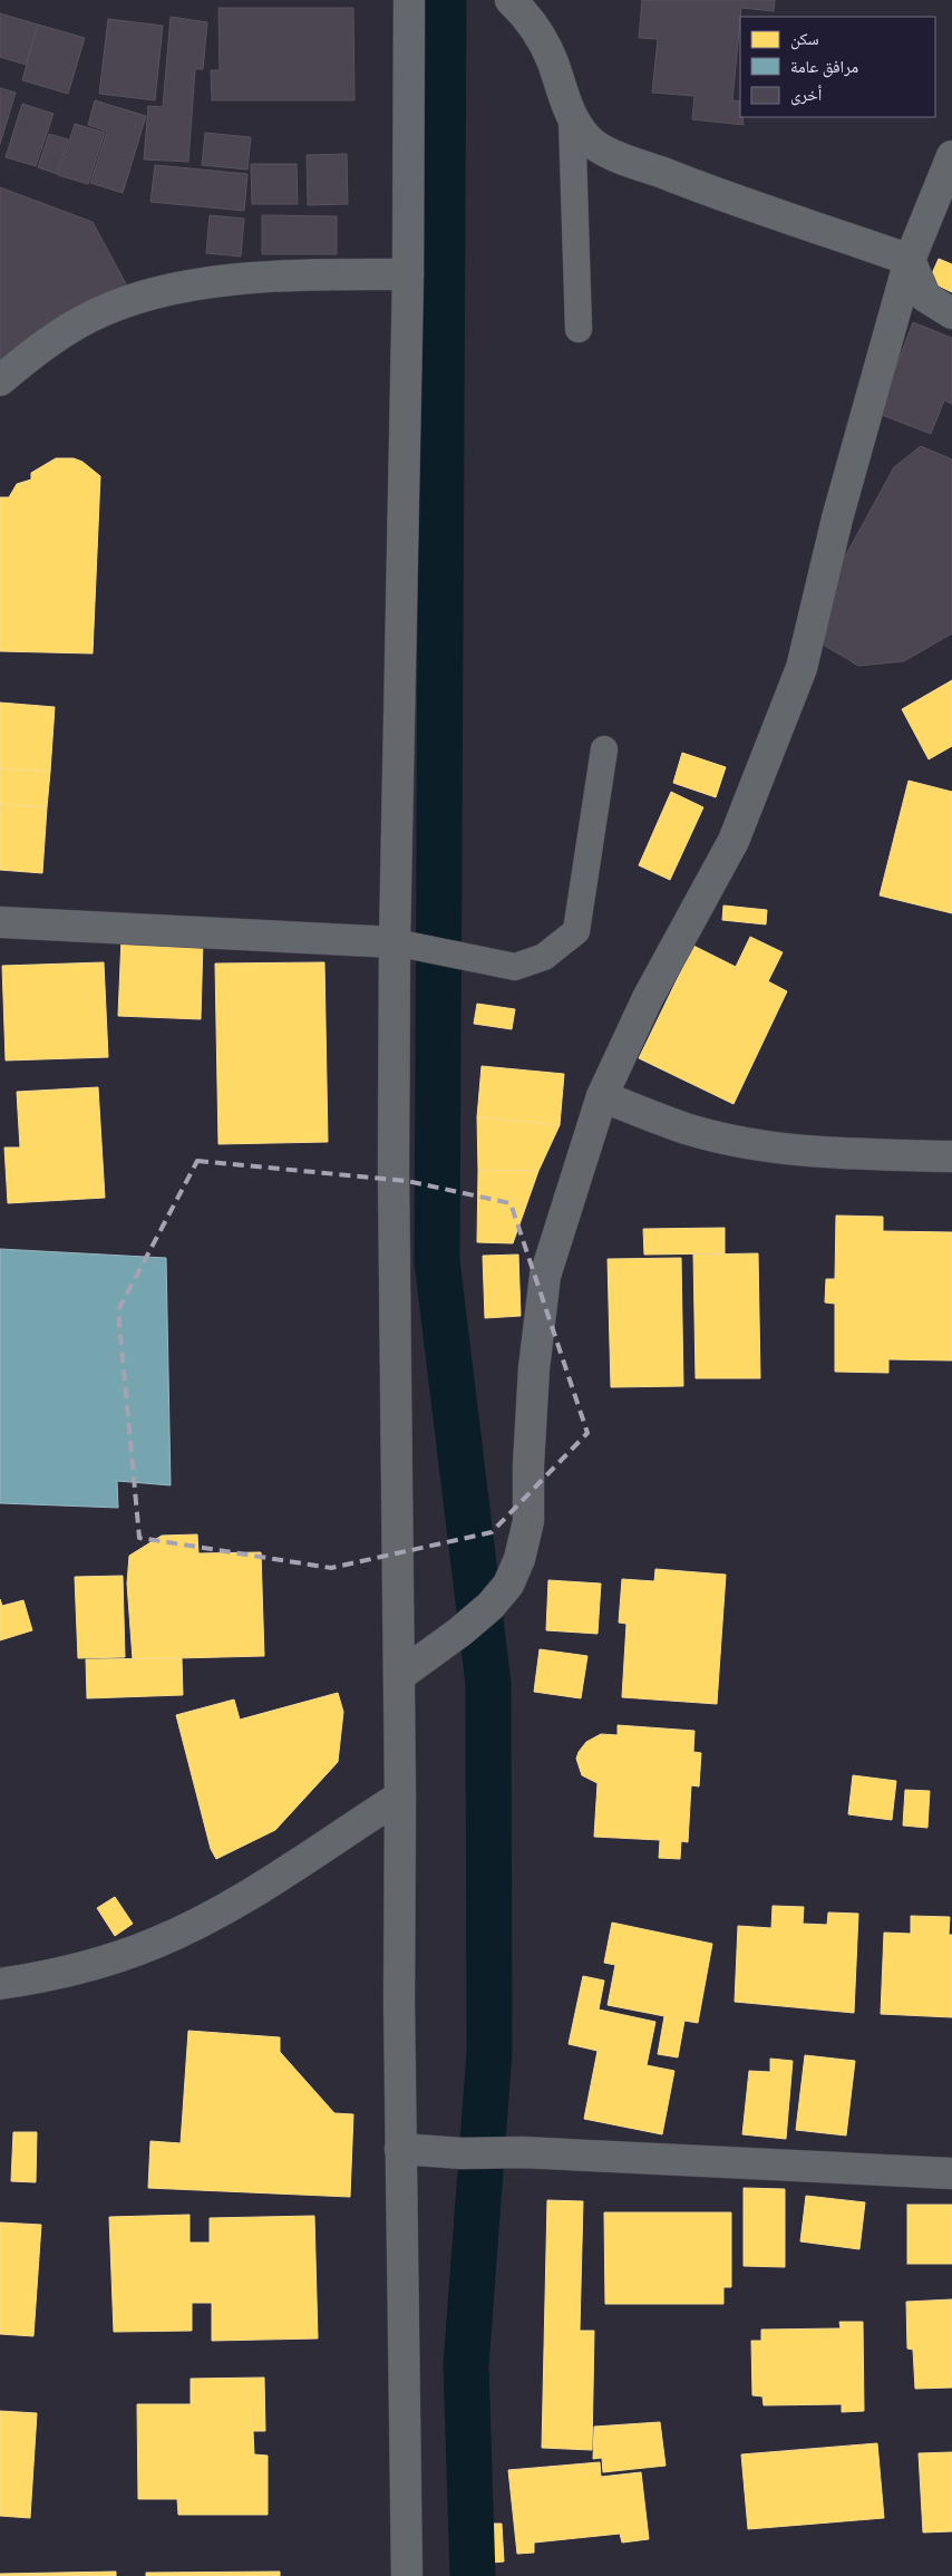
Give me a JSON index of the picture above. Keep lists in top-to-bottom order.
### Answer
{
  "legend": ["سكن", "مرافق عامة", "أخرى"]
}
